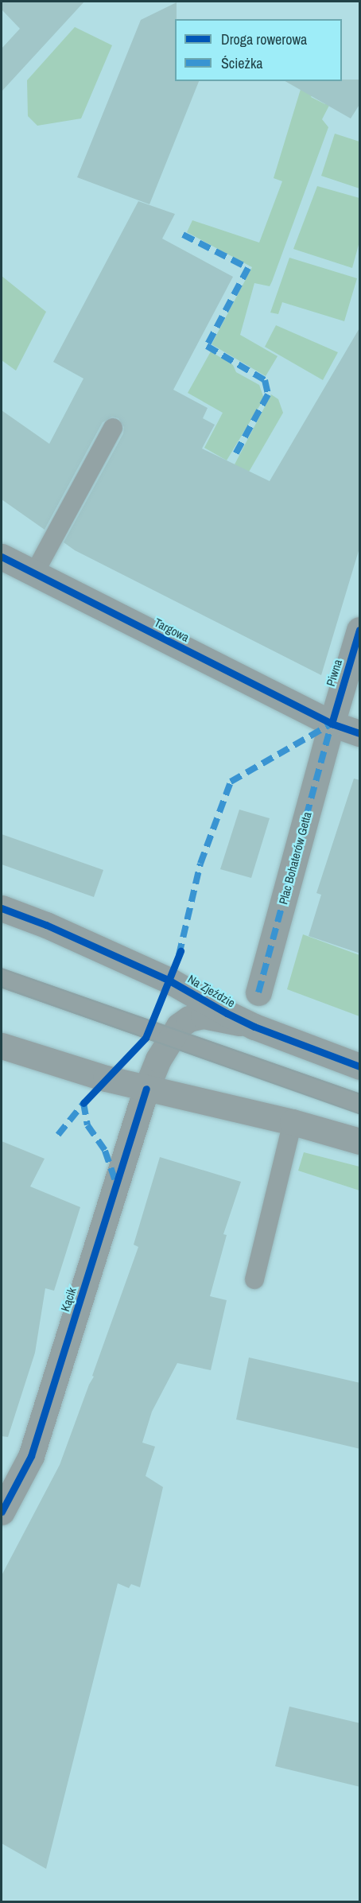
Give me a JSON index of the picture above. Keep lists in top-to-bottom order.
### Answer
{
  "streets": {
    "street": [
      "Targowa",
      "Piwna",
      "Plac Bohaterów Getta",
      "Na Zjeździe",
      "Kącik"
    ]
  },
  "crossings": [
    ["Targowa", "Piwna"],
    ["Targowa", "Plac Bohaterów Getta"],
    ["Piwna", "Plac Bohaterów Getta"],
    ["Na Zjeździe", "Kącik"]
  ],
  "legend": ["Droga rowerowa", "Ścieżka"]
}
